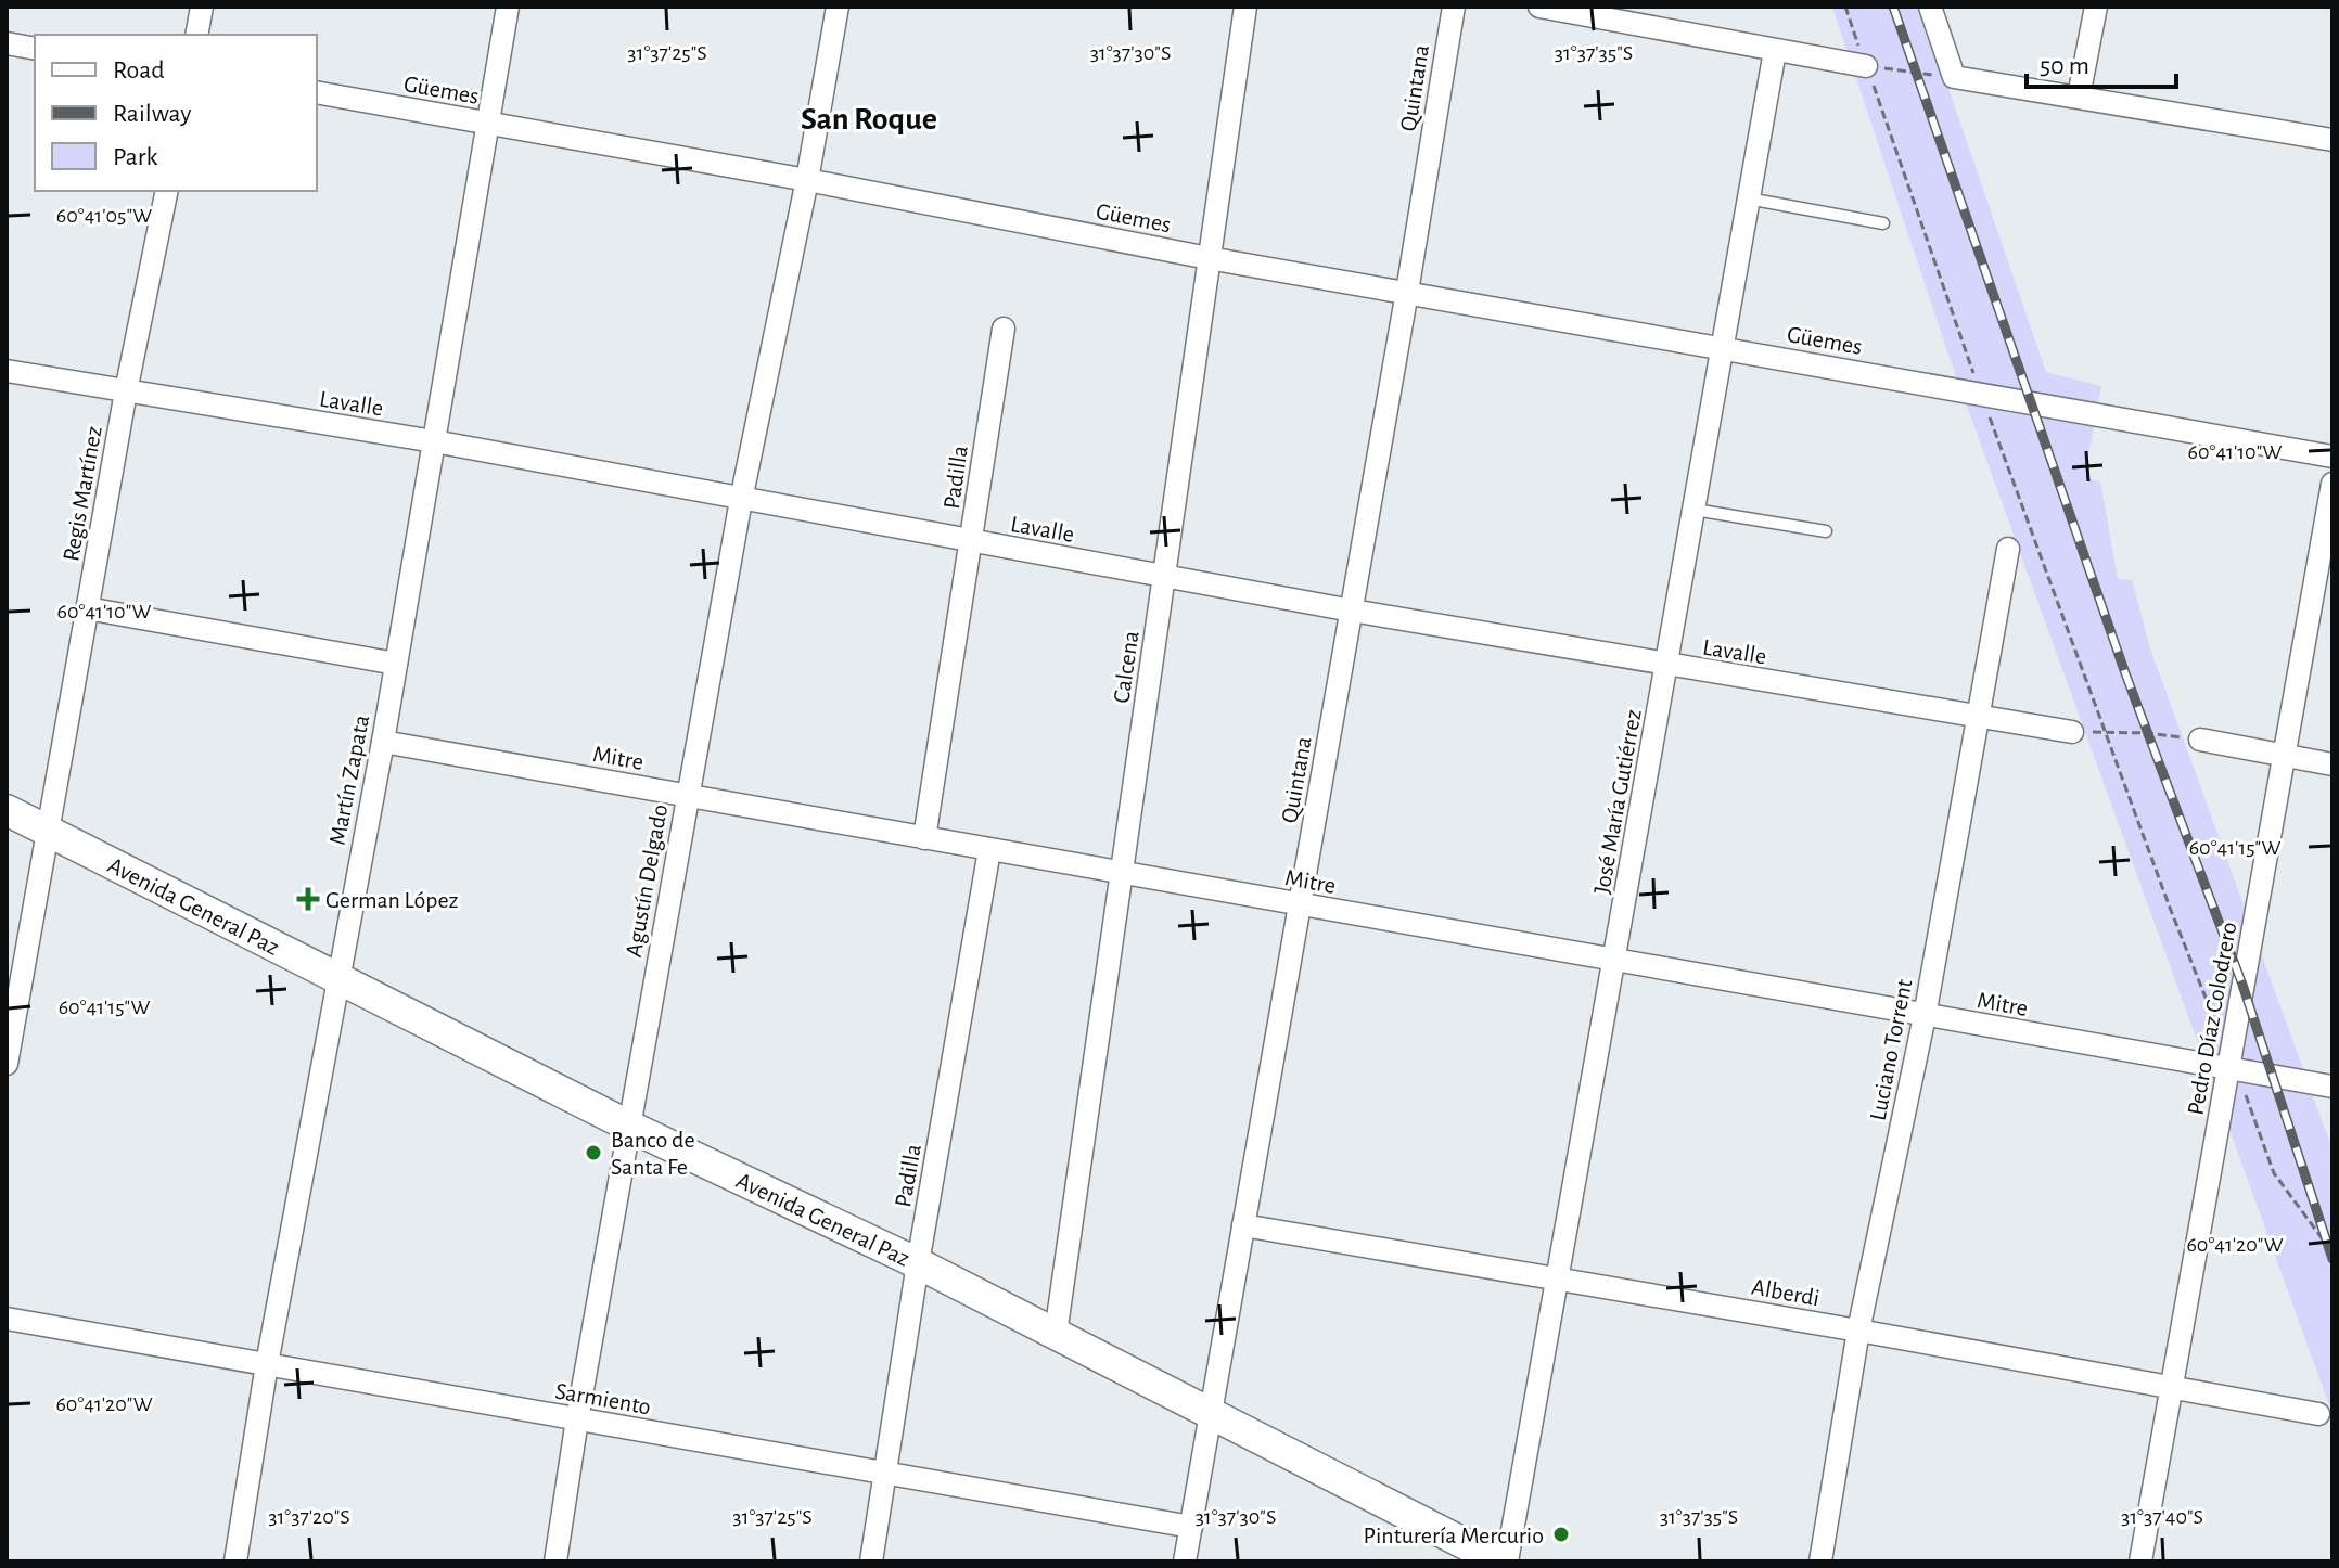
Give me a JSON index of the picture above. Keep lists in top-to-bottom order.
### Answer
{
  "streets": {
    "main road": ["Avenida General Paz"],
    "street": [
      "Quintana",
      "Güemes",
      "Lavalle",
      "Padilla",
      "Regis Martínez",
      "Calcena",
      "Mitre",
      "Martín Zapata",
      "José María Gutiérrez",
      "Agustín Delgado",
      "Pedro Díaz Colodrero",
      "Luciano Torrent",
      "Alberdi",
      "Sarmiento"
    ]
  },
  "crossings": [
    ["Quintana", "Güemes"],
    ["Quintana", "Lavalle"],
    ["Quintana", "Mitre"],
    ["Quintana", "Avenida General Paz"],
    ["Quintana", "Alberdi"],
    ["Quintana", "Sarmiento"],
    ["Güemes", "Calcena"],
    ["Güemes", "Martín Zapata"],
    ["Güemes", "José María Gutiérrez"],
    ["Güemes", "Agustín Delgado"],
    ["Lavalle", "Padilla"],
    ["Lavalle", "Regis Martínez"],
    ["Lavalle", "Calcena"],
    ["Lavalle", "Martín Zapata"],
    ["Lavalle", "José María Gutiérrez"],
    ["Lavalle", "Agustín Delgado"],
    ["Lavalle", "Luciano Torrent"],
    ["Padilla", "Mitre"],
    ["Padilla", "Avenida General Paz"],
    ["Padilla", "Sarmiento"],
    ["Regis Martínez", "Avenida General Paz"],
    ["Calcena", "Mitre"],
    ["Calcena", "Avenida General Paz"],
    ["Mitre", "Martín Zapata"],
    ["Mitre", "José María Gutiérrez"],
    ["Mitre", "Agustín Delgado"],
    ["Mitre", "Pedro Díaz Colodrero"],
    ["Mitre", "Luciano Torrent"],
    ["Martín Zapata", "Avenida General Paz"],
    ["Martín Zapata", "Sarmiento"],
    ["José María Gutiérrez", "Alberdi"],
    ["Agustín Delgado", "Avenida General Paz"],
    ["Agustín Delgado", "Sarmiento"],
    ["Pedro Díaz Colodrero", "Alberdi"],
    ["Luciano Torrent", "Alberdi"]
  ],
  "districts": ["San Roque"],
  "places": {
    "health": ["German López"],
    "other": ["Banco de Santa Fe", "Pinturería Mercurio"]
  },
  "legend": ["Road", "Railway", "Park"],
  "scale_bar": "50 m",
  "coordinates": [
    "31°37'25\"S",
    "31°37'30\"S",
    "31°37'35\"S",
    "60°41'05\"W",
    "60°41'10\"W",
    "60°41'15\"W",
    "60°41'20\"W",
    "31°37'20\"S",
    "31°37'40\"S"
  ]
}
